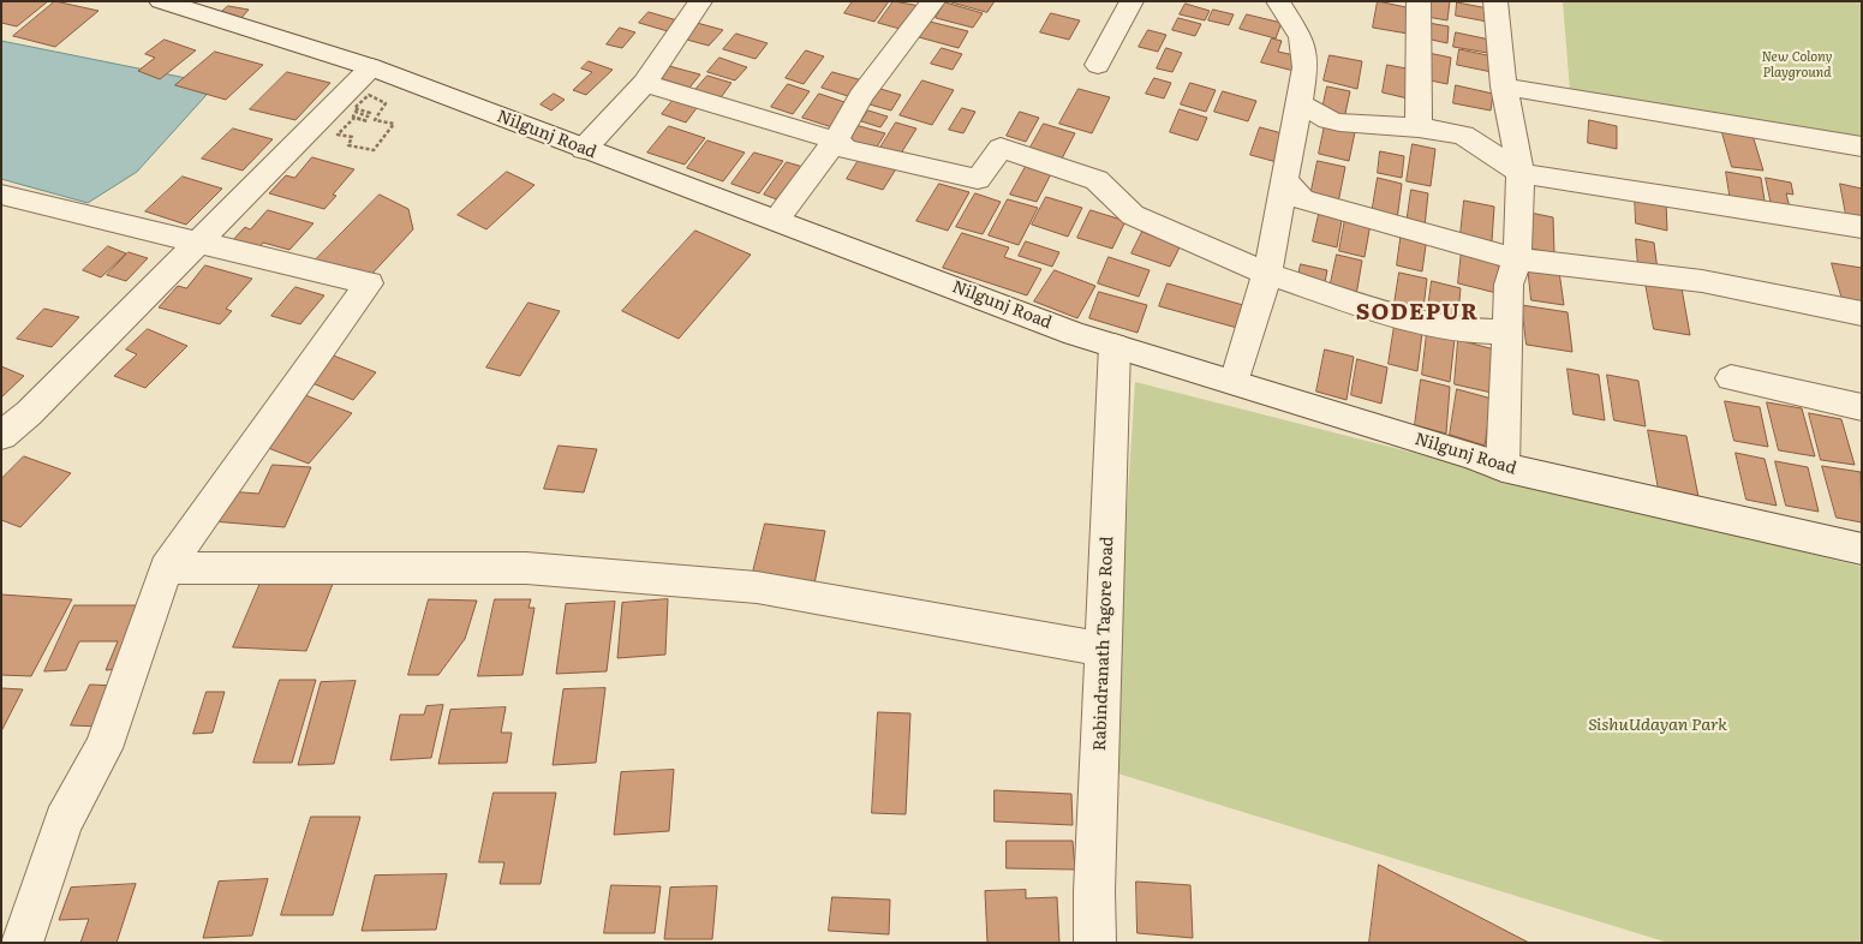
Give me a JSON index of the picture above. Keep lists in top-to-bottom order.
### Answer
{
  "streets": {
    "street": ["Nilgunj Road", "Rabindranath Tagore Road"]
  },
  "crossings": [
    ["Nilgunj Road", "Rabindranath Tagore Road"]
  ],
  "districts": ["SODEPUR"],
  "parks": ["New Colony Playground", "SishuUdayan Park"]
}
